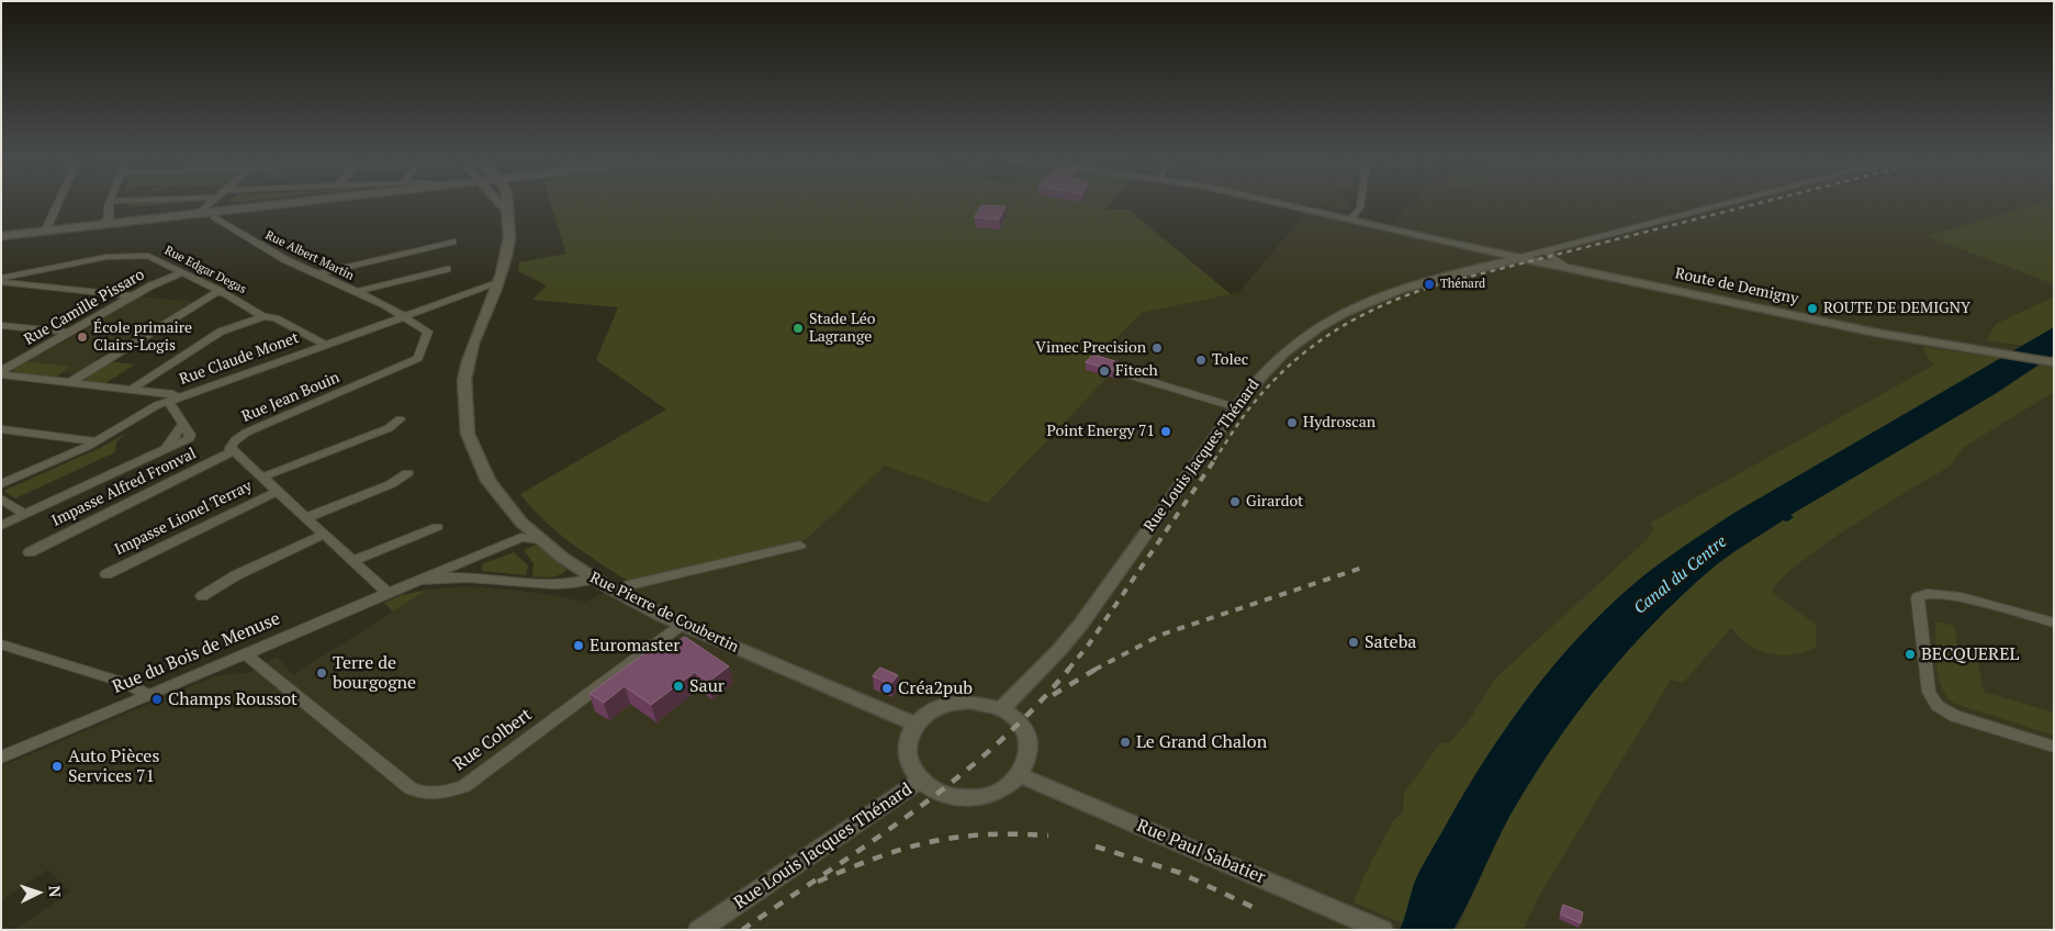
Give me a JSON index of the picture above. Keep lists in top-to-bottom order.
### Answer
{
  "streets": {
    "main road": [
      "Route de Demigny",
      "Rue Louis Jacques Thénard",
      "Rue Pierre de Coubertin",
      "Rue Paul Sabatier"
    ],
    "street": [
      "Rue Albert Martin",
      "Rue Edgar Degas",
      "Rue Camille Pissaro",
      "Rue Claude Monet",
      "Rue Jean Bouin",
      "Impasse Alfred Fronval",
      "Impasse Lionel Terray",
      "Rue du Bois de Menuse",
      "Rue Colbert"
    ]
  },
  "crossings": [
    ["Rue Albert Martin", "Rue Claude Monet"],
    ["Rue Albert Martin", "Rue Jean Bouin"],
    ["Rue Edgar Degas", "Rue Camille Pissaro"],
    ["Rue Edgar Degas", "Rue Claude Monet"],
    ["Route de Demigny", "Rue Louis Jacques Thénard"],
    ["Rue Claude Monet", "Rue Jean Bouin"],
    ["Rue Claude Monet", "Rue Pierre de Coubertin"],
    ["Rue Jean Bouin", "Impasse Alfred Fronval"],
    ["Rue Louis Jacques Thénard", "Rue Pierre de Coubertin"],
    ["Rue Louis Jacques Thénard", "Rue Paul Sabatier"],
    ["Rue Pierre de Coubertin", "Rue du Bois de Menuse"],
    ["Rue Pierre de Coubertin", "Rue Colbert"],
    ["Rue Pierre de Coubertin", "Rue Paul Sabatier"],
    ["Rue du Bois de Menuse", "Rue Colbert"]
  ],
  "water": ["Canal du Centre"],
  "places": [
    "Thénard",
    "ROUTE DE DEMIGNY",
    "Stade Léo Lagrange",
    "École primaire Clairs-Logis",
    "Vimec Precision",
    "Tolec",
    "Fitech",
    "Hydroscan",
    "Point Energy 71",
    "Girardot",
    "Sateba",
    "Euromaster",
    "BECQUEREL",
    "Terre de bourgogne",
    "Saur",
    "Créa2pub",
    "Champs Roussot",
    "Le Grand Chalon",
    "Auto Pièces Services 71"
  ],
  "north": "right"
}
